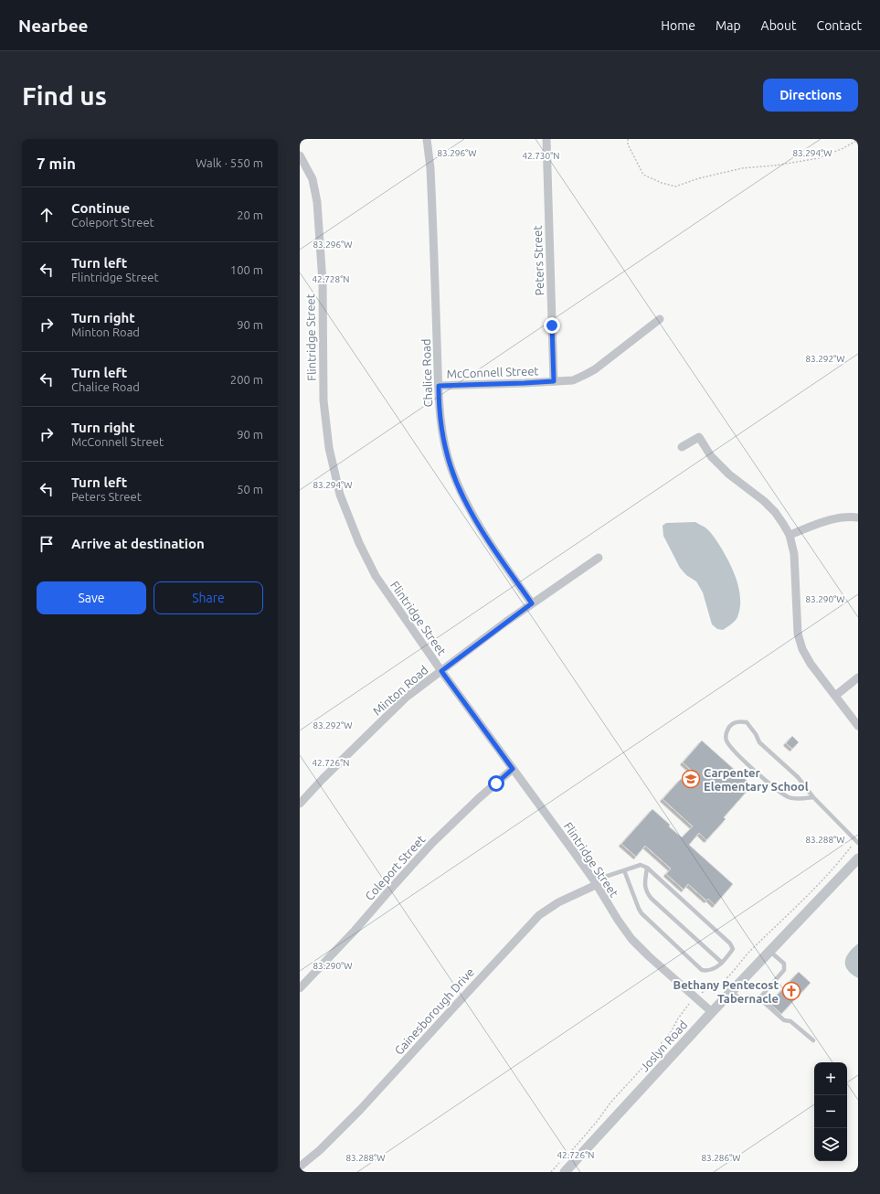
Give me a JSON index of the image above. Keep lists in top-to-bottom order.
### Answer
{
  "streets": {
    "street": [
      "Peters Street",
      "Flintridge Street",
      "McConnell Street",
      "Chalice Road",
      "Minton Road",
      "Coleport Street",
      "Gainesborough Drive",
      "Joslyn Road"
    ]
  },
  "crossings": [
    ["Peters Street", "McConnell Street"],
    ["Flintridge Street", "Minton Road"],
    ["Flintridge Street", "Coleport Street"],
    ["Flintridge Street", "Gainesborough Drive"],
    ["Flintridge Street", "Joslyn Road"],
    ["McConnell Street", "Chalice Road"],
    ["Chalice Road", "Minton Road"]
  ],
  "places": {
    "school or university": ["Carpenter Elementary School"],
    "church": ["Bethany Pentecost Tabernacle"]
  },
  "page": {
    "header": "Nearbee",
    "nav": [
      "Home",
      "Map",
      "About",
      "Contact"
    ],
    "buttons": [
      "Directions",
      ["Save", "Share"]
    ],
    "title": "Find us",
    "heading": ["7 min", "Walk · 550 m"],
    "list": [
      ["Continue", "Coleport Street", "20 m"],
      ["Turn left", "Flintridge Street", "100 m"],
      ["Turn right", "Minton Road", "90 m"],
      ["Turn left", "Chalice Road", "200 m"],
      ["Turn right", "McConnell Street", "90 m"],
      ["Turn left", "Peters Street", "50 m"],
      "Arrive at destination"
    ],
    "map_buttons": ["+", "−"]
  },
  "coordinates": [
    "83.296°W",
    "83.294°W",
    "42.730°N",
    "42.728°N",
    "83.292°W",
    "83.290°W",
    "42.726°N",
    "83.288°W",
    "83.286°W"
  ]
}
